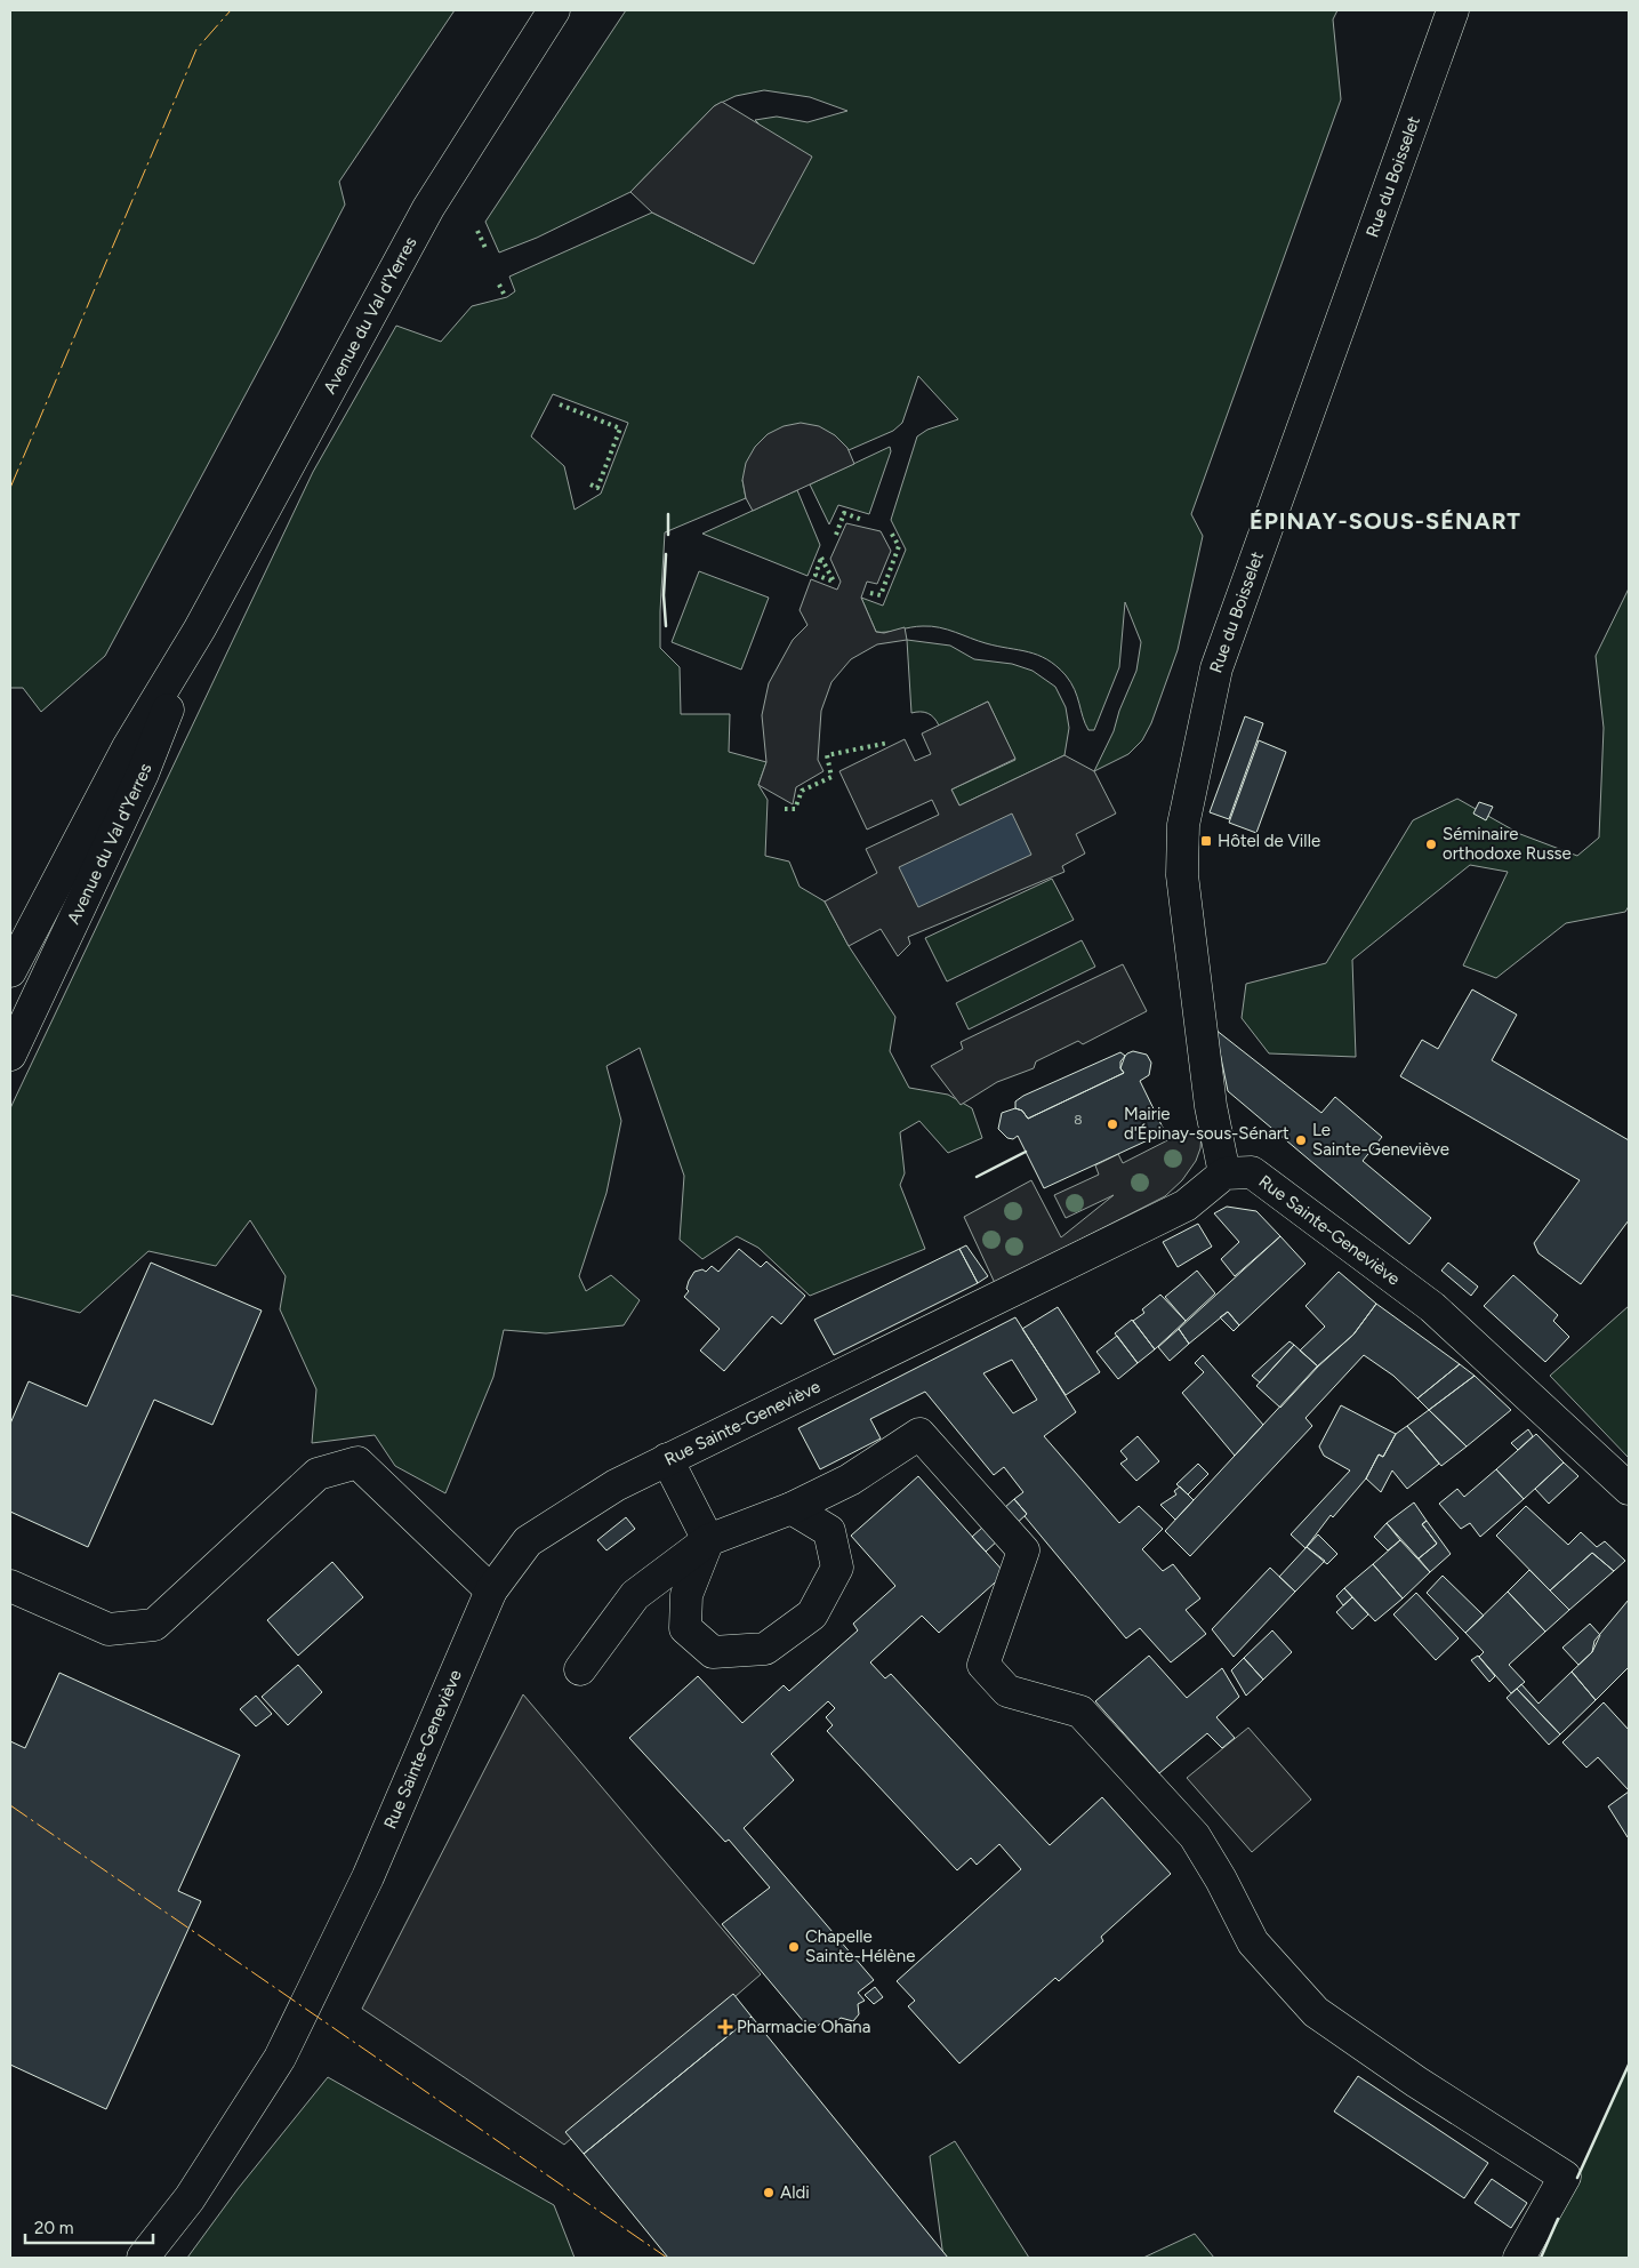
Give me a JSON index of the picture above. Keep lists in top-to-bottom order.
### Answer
{
  "streets": {
    "street": ["Rue du Boisselet", "Avenue du Val d'Yerres", "Rue Sainte-Geneviève"]
  },
  "crossings": [
    ["Rue du Boisselet", "Rue Sainte-Geneviève"]
  ],
  "districts": ["ÉPINAY-SOUS-SÉNART"],
  "places": {
    "transit": ["Hôtel de Ville"],
    "other": [
      "Séminaire orthodoxe Russe",
      "Mairie d'Épinay-sous-Sénart",
      "Le Sainte-Geneviève",
      "Chapelle Sainte-Hélène",
      "Aldi"
    ],
    "health": ["Pharmacie Ohana"]
  },
  "house_numbers": ["8"],
  "scale_bar": "20 m"
}
